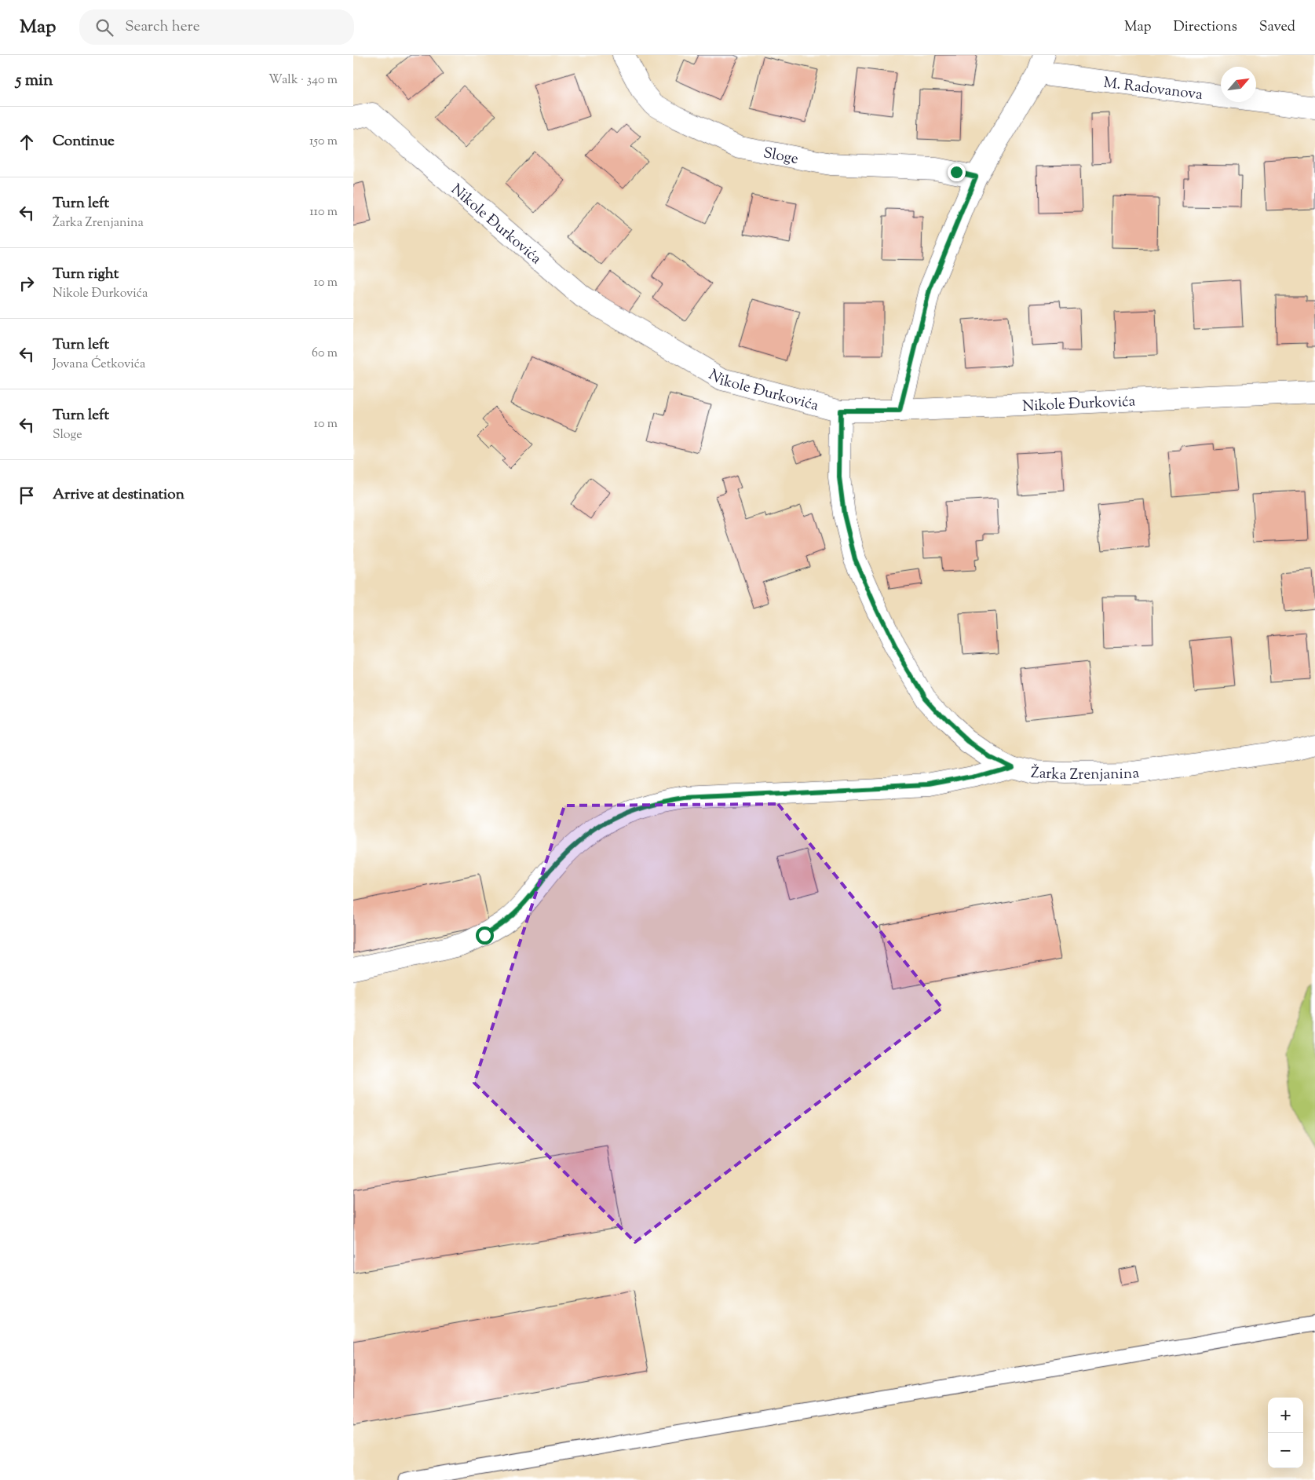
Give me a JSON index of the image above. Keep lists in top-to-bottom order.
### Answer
{
  "streets": {
    "street": [
      "M. Radovanova",
      "Sloge",
      "Nikole Đurkovića",
      "Žarka Zrenjanina"
    ]
  },
  "crossings": [
    ["Nikole Đurkovića", "Žarka Zrenjanina"]
  ],
  "north": "top right",
  "page": {
    "header": "Map",
    "search": "Search here",
    "nav": ["Map", "Directions", "Saved"],
    "heading": ["5 min", "Walk · 340 m"],
    "list": [
      ["Continue", "150 m"],
      ["Turn left", "Žarka Zrenjanina", "110 m"],
      ["Turn right", "Nikole Đurkovića", "10 m"],
      ["Turn left", "Jovana Ćetkovića", "60 m"],
      ["Turn left", "Sloge", "10 m"],
      "Arrive at destination"
    ],
    "map_buttons": ["+", "−"]
  }
}
